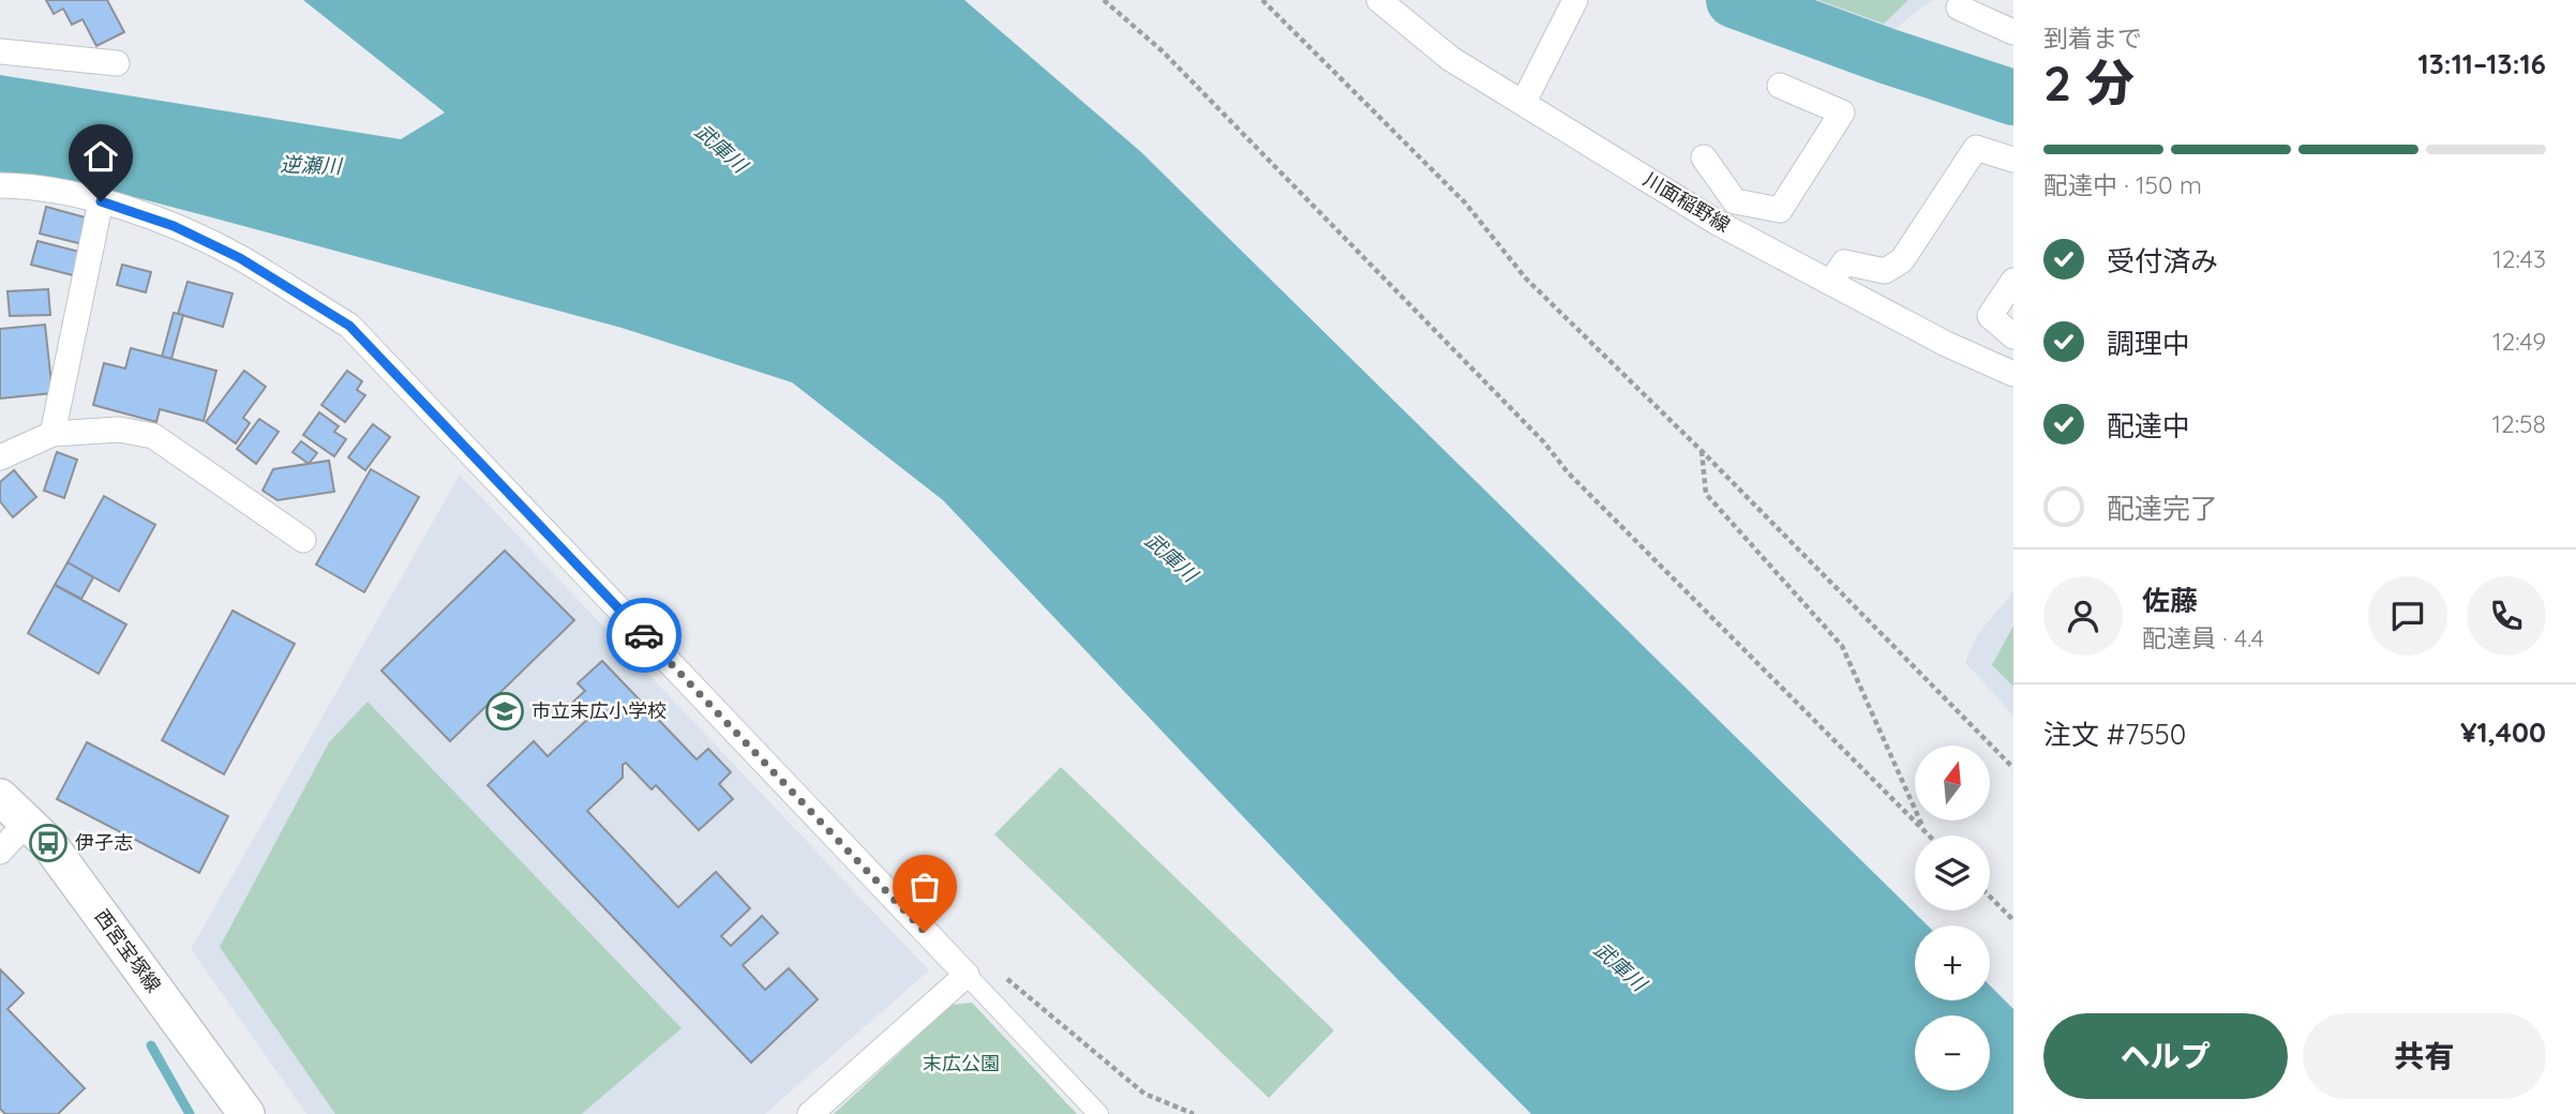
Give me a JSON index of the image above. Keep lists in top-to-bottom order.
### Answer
{
  "streets": {
    "main road": ["西宮宝塚線"],
    "street": ["川面稲野線"]
  },
  "water": ["武庫川", "逆瀬川"],
  "parks": ["末広公園"],
  "places": {
    "school or university": ["市立末広小学校"],
    "bus stop": ["伊孑志"]
  },
  "north": "top",
  "page": {
    "heading": ["2 分", "到着まで", "13:11–13:16"],
    "panel": [
      "佐藤",
      "配達員 · 4.4",
      "注文 #7550",
      "¥1,400"
    ],
    "bar": "配達中 · 150 m",
    "list": [
      ["受付済み", "12:43"],
      ["調理中", "12:49"],
      ["配達中", "12:58"],
      "配達完了"
    ],
    "map_buttons": ["+", "−"],
    "buttons": ["ヘルプ", "共有"]
  }
}
